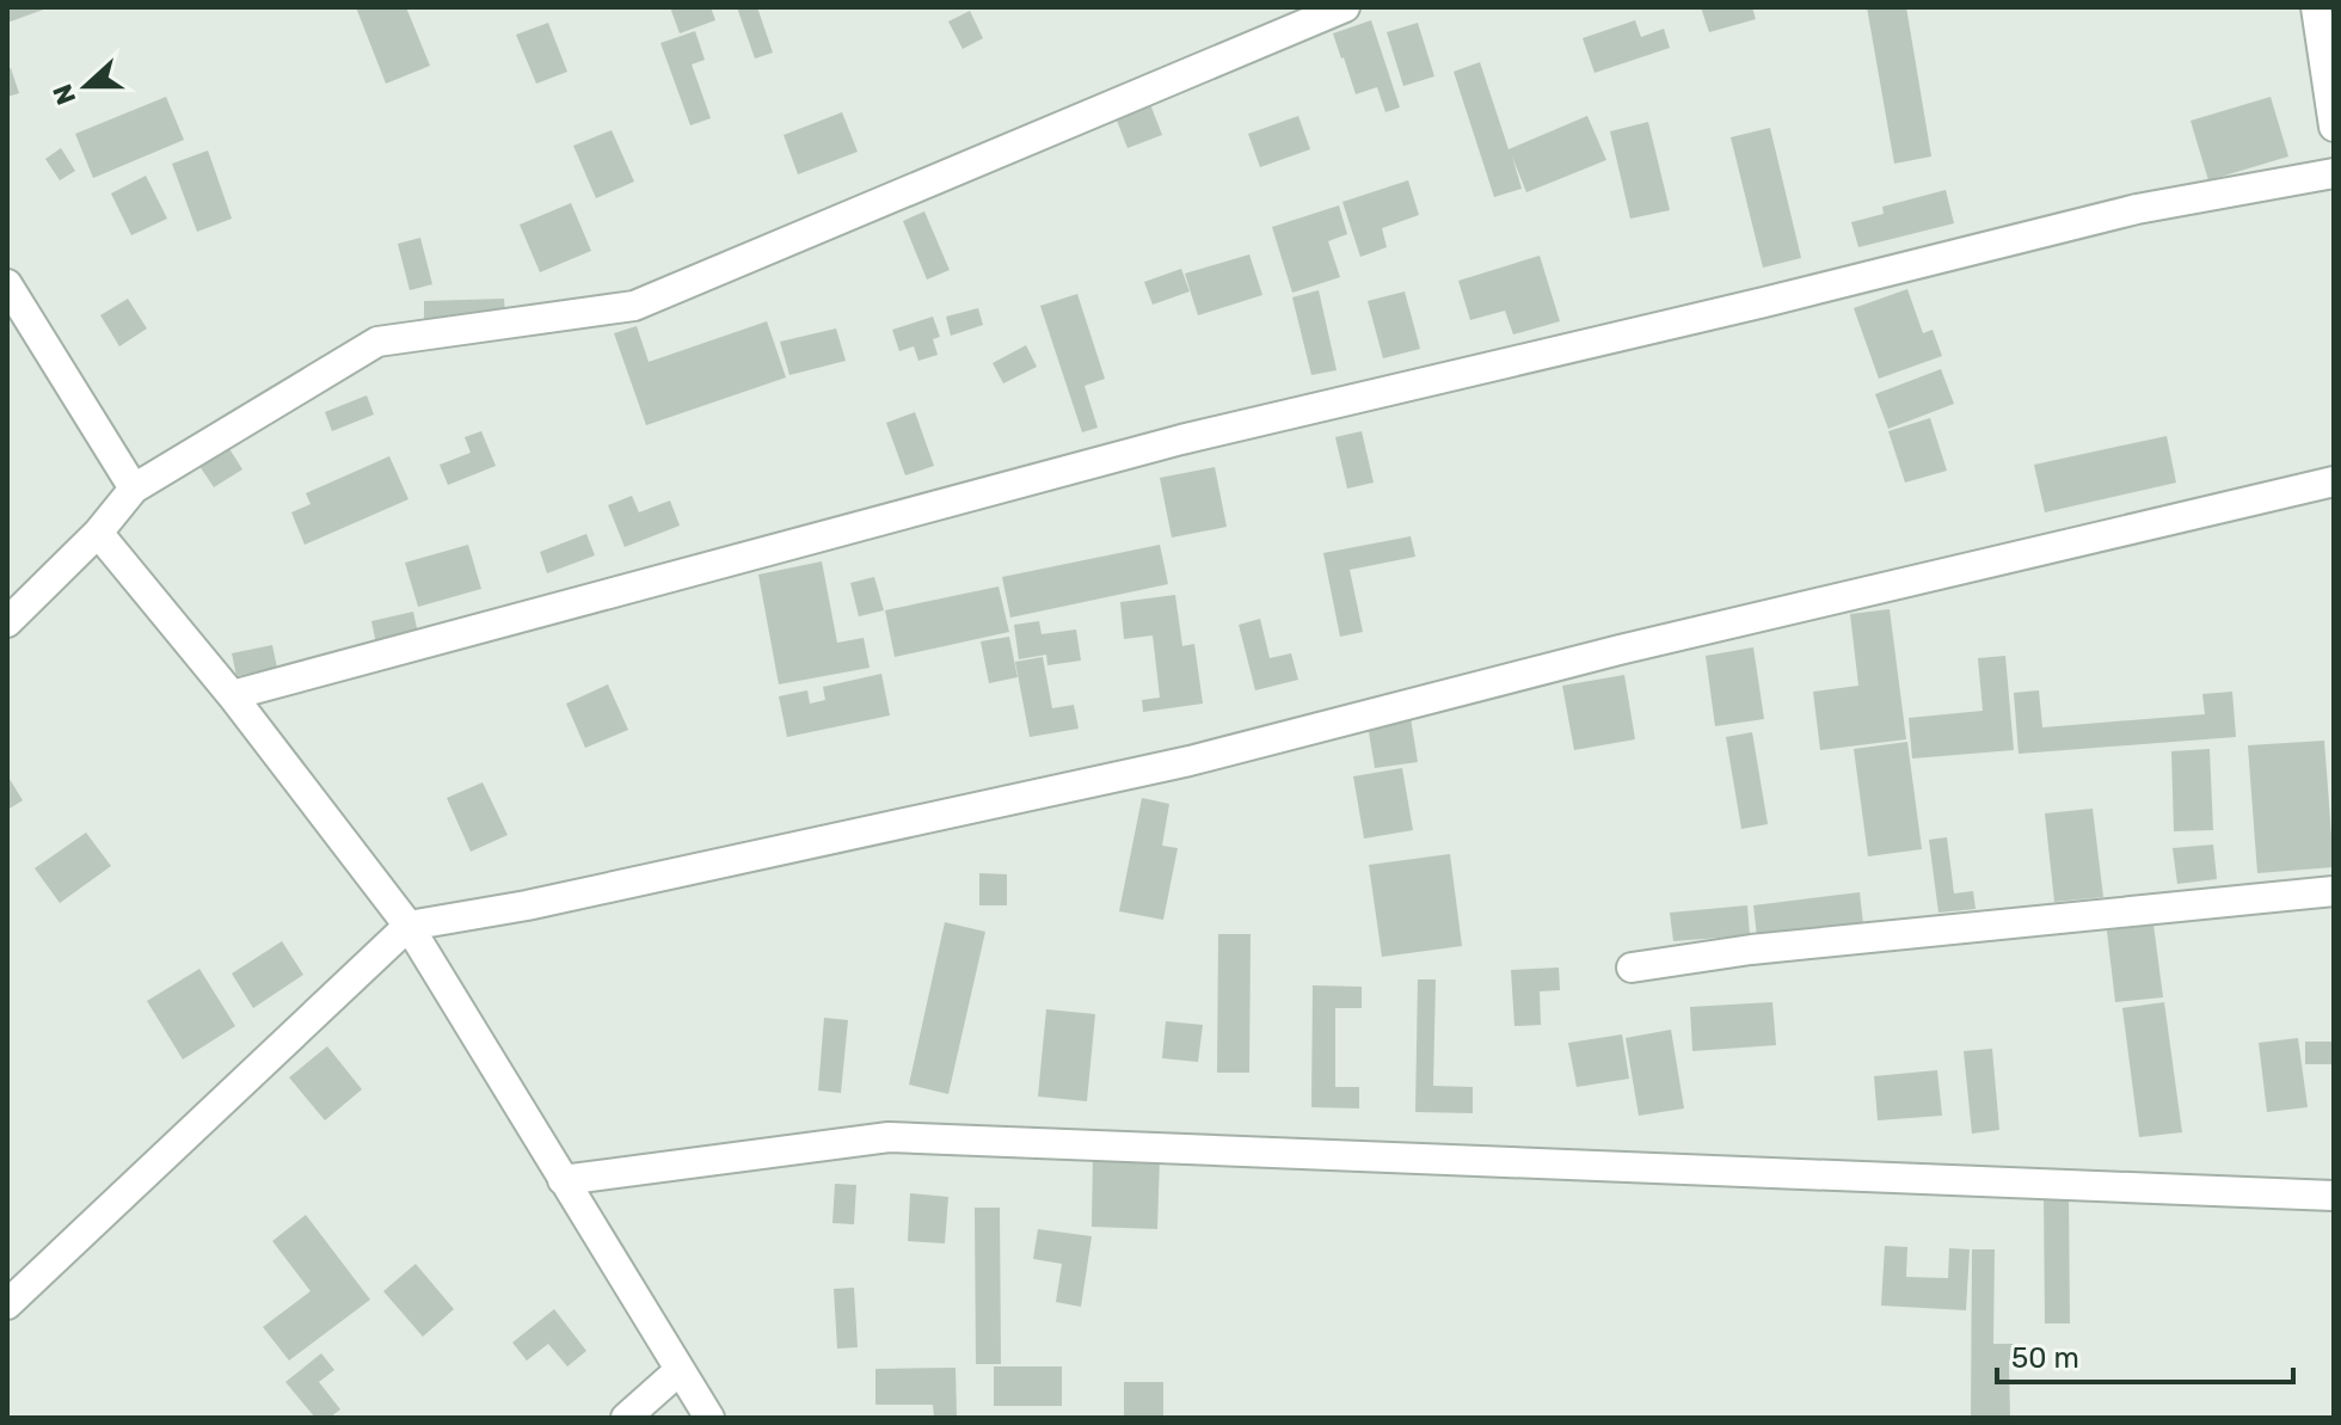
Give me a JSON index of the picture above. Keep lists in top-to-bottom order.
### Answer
{
  "scale_bar": "50 m",
  "north": "left"
}
